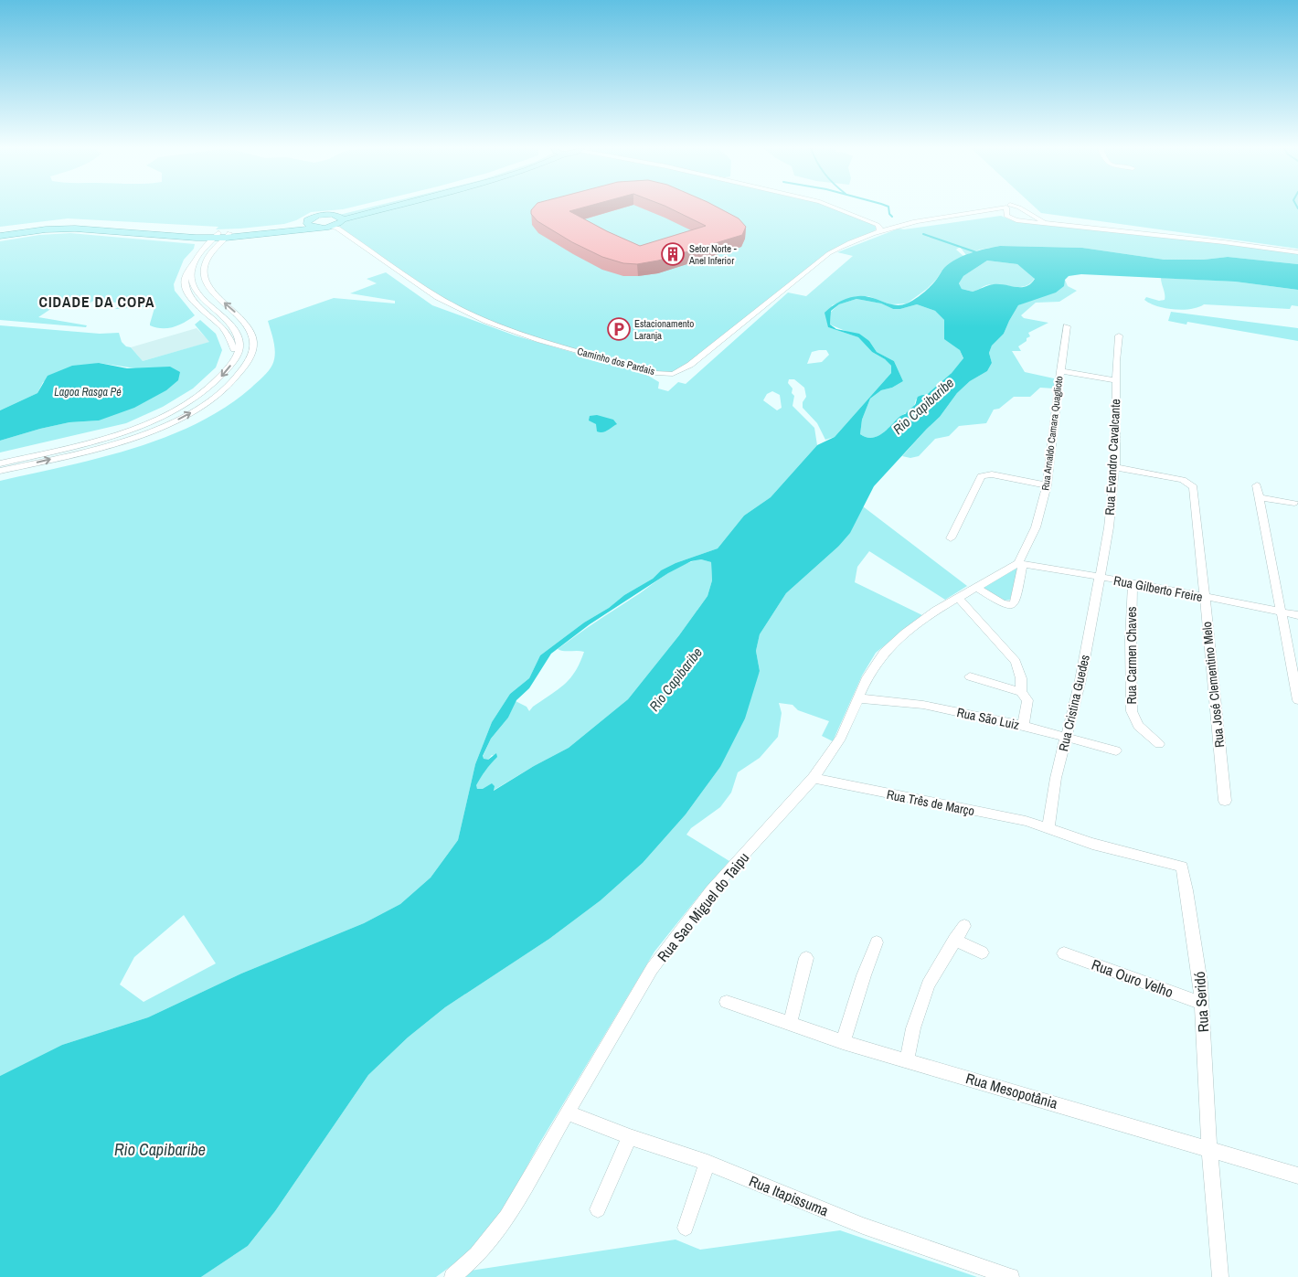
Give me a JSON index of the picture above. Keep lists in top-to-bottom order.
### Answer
{
  "streets": {
    "street": [
      "Caminho dos Pardais",
      "Rua Arnaldo Camara Quaglioto",
      "Rua Evandro Cavalcante",
      "Rua Gilberto Freire",
      "Rua Carmen Chaves",
      "Rua José Clementino Melo",
      "Rua Cristina Guedes",
      "Rua São Luiz",
      "Rua Três de Março",
      "Rua Sao Miguel do Taipu",
      "Rua Ouro Velho",
      "Rua Seridó",
      "Rua Mesopotânia",
      "Rua Itapissuma"
    ]
  },
  "crossings": [
    ["Rua Arnaldo Camara Quaglioto", "Rua Gilberto Freire"],
    ["Rua Arnaldo Camara Quaglioto", "Rua Sao Miguel do Taipu"],
    ["Rua Evandro Cavalcante", "Rua Gilberto Freire"],
    ["Rua Evandro Cavalcante", "Rua José Clementino Melo"],
    ["Rua Evandro Cavalcante", "Rua Cristina Guedes"],
    ["Rua Gilberto Freire", "Rua Carmen Chaves"],
    ["Rua Gilberto Freire", "Rua José Clementino Melo"],
    ["Rua Gilberto Freire", "Rua Cristina Guedes"],
    ["Rua Gilberto Freire", "Rua Sao Miguel do Taipu"],
    ["Rua Cristina Guedes", "Rua São Luiz"],
    ["Rua Cristina Guedes", "Rua Três de Março"],
    ["Rua Cristina Guedes", "Rua Seridó"],
    ["Rua São Luiz", "Rua Sao Miguel do Taipu"],
    ["Rua Três de Março", "Rua Sao Miguel do Taipu"],
    ["Rua Três de Março", "Rua Seridó"],
    ["Rua Sao Miguel do Taipu", "Rua Itapissuma"],
    ["Rua Ouro Velho", "Rua Seridó"],
    ["Rua Seridó", "Rua Mesopotânia"]
  ],
  "districts": ["CIDADE DA COPA"],
  "water": ["Lagoa Rasga Pé", "Rio Capibaribe"],
  "places": {
    "building": ["Setor Norte - Anel Inferior"],
    "parking": ["Estacionamento Laranja"]
  }
}
